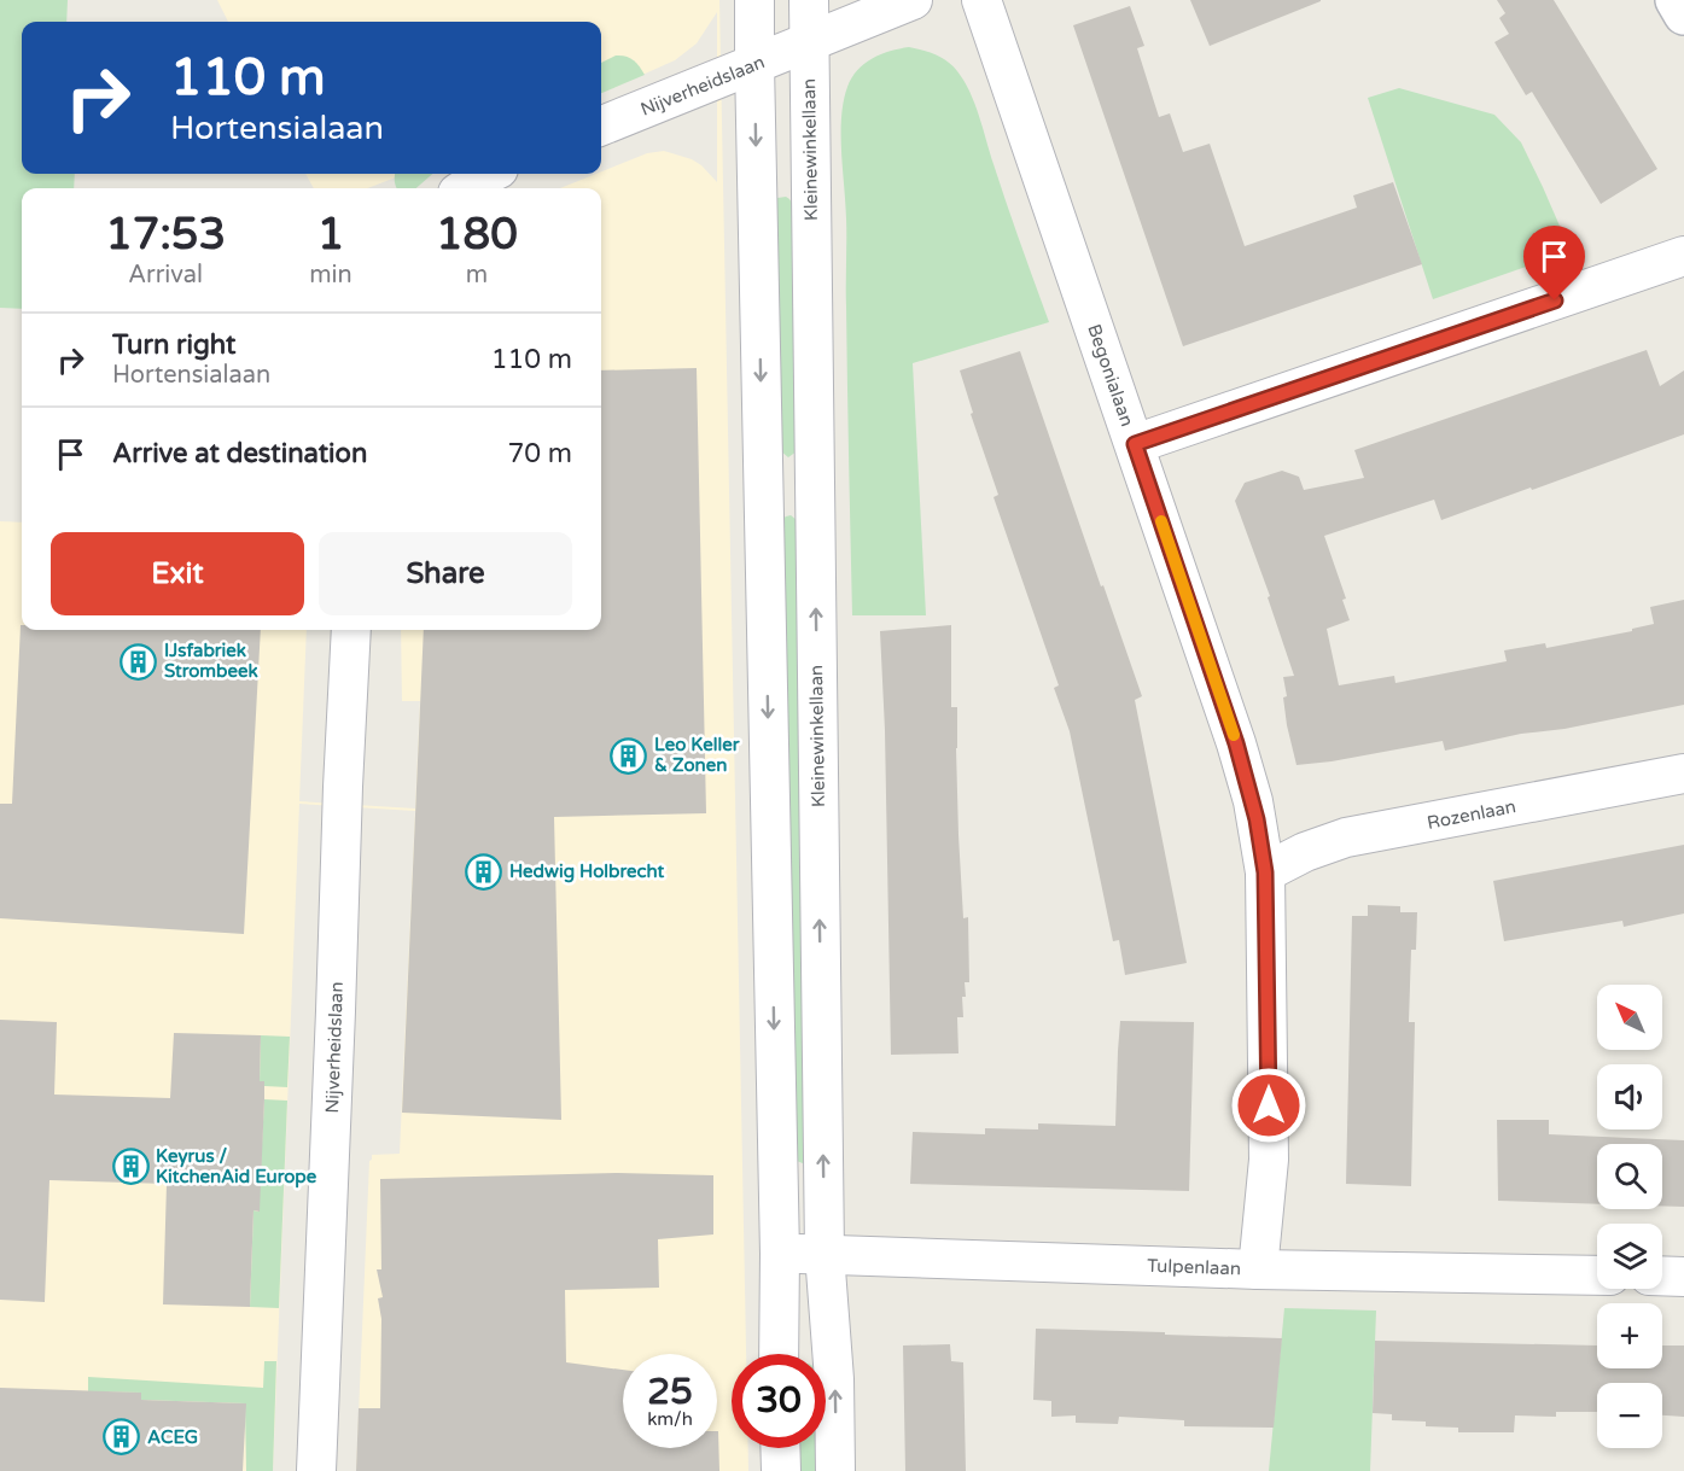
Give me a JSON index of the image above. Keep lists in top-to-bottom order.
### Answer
{
  "streets": {
    "street": [
      "Nijverheidslaan",
      "Kleinewinkellaan",
      "Begonialaan",
      "Rozenlaan",
      "Tulpenlaan"
    ]
  },
  "crossings": [
    ["Nijverheidslaan", "Kleinewinkellaan"],
    ["Kleinewinkellaan", "Tulpenlaan"],
    ["Begonialaan", "Rozenlaan"],
    ["Begonialaan", "Tulpenlaan"]
  ],
  "places": {
    "building": [
      "IJsfabriek Strombeek",
      "Leo Keller & Zonen",
      "Hedwig Holbrecht",
      "Keyrus / KitchenAid Europe",
      "ACEG"
    ]
  },
  "north": "top left",
  "page": {
    "turn": ["110 m", "Hortensialaan"],
    "eta": [
      "17:53",
      "Arrival",
      "1",
      "min",
      "180",
      "m"
    ],
    "list": [
      {
        "name": "Turn right",
        "note": "Hortensialaan",
        "value": "110 m"
      },
      {
        "name": "Arrive at destination",
        "value": "70 m"
      }
    ],
    "buttons": ["Exit", "Share"],
    "map_buttons": ["+", "−"],
    "speed": "25 km/h",
    "limit": "30"
  }
}
